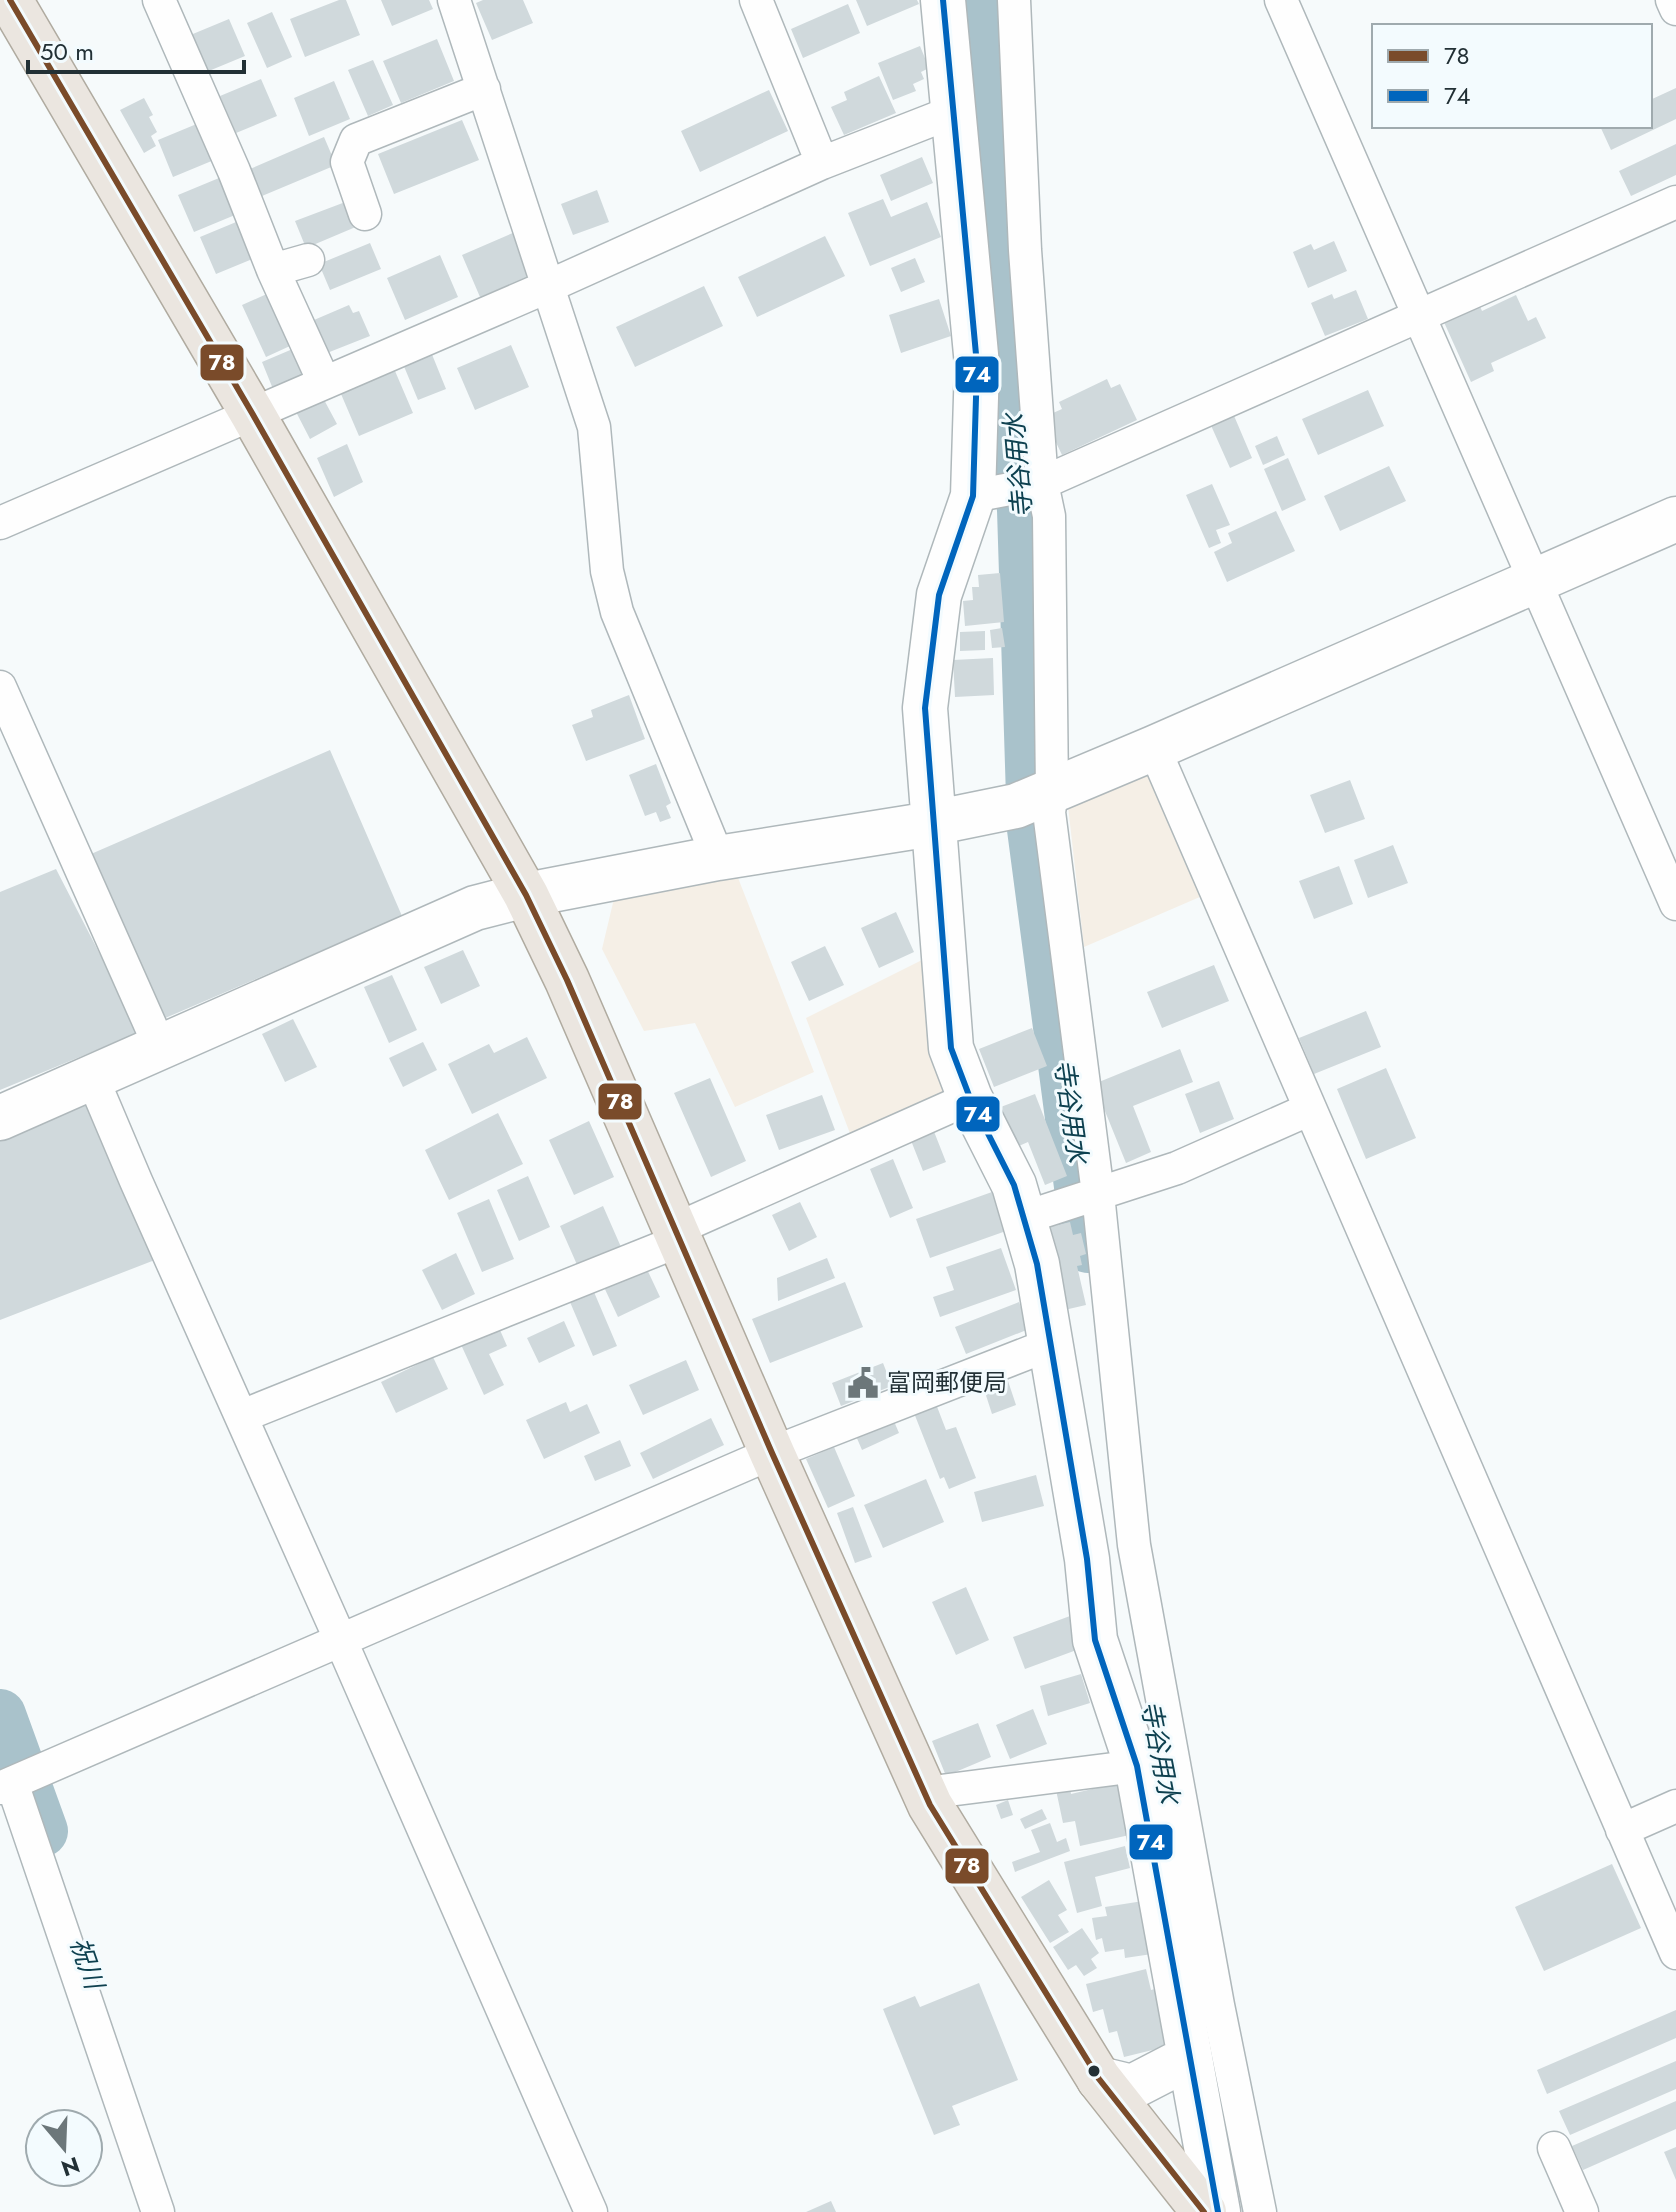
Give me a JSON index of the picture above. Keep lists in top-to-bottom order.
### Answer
{
  "water": ["寺谷用水", "祝川"],
  "places": {
    "public building": ["富岡郵便局"]
  },
  "lines": ["transit line 78", "transit line 74"],
  "legend": ["78", "74"],
  "scale_bar": "50 m",
  "north": "bottom"
}
